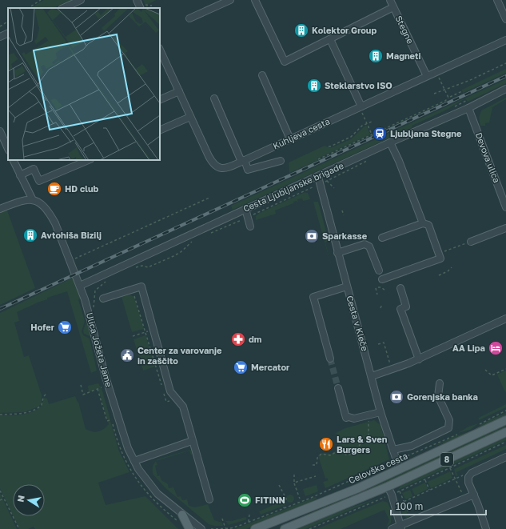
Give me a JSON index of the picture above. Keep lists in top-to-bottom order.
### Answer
{
  "streets": {
    "main road": ["8", "Celovška cesta"],
    "street": [
      "Stegne",
      "Kuhljeva cesta",
      "Devova ulica",
      "Cesta Ljubljanske brigade",
      "Cesta v Kleče",
      "Ulica Jožeta Jame"
    ]
  },
  "crossings": [
    ["Stegne", "Kuhljeva cesta"],
    ["Devova ulica", "Cesta Ljubljanske brigade"],
    ["Cesta Ljubljanske brigade", "Cesta v Kleče"],
    ["Cesta Ljubljanske brigade", "Ulica Jožeta Jame"],
    ["Cesta v Kleče", "Celovška cesta"]
  ],
  "places": {
    "building": [
      "Kolektor Group",
      "Magneti",
      "Steklarstvo ISO",
      "Avtohiša Bizilj"
    ],
    "station": ["Ljubljana Stegne"],
    "cafe": ["HD club"],
    "bank": ["Sparkasse", "Gorenjska banka"],
    "supermarket": ["Hofer", "Mercator"],
    "pharmacy": ["dm"],
    "hotel": ["AA Lipa"],
    "public building": ["Center za varovanje in zaščito"],
    "restaurant": ["Lars & Sven Burgers"],
    "sports": ["FITINN"]
  },
  "scale_bar": "100 m",
  "north": "left"
}
